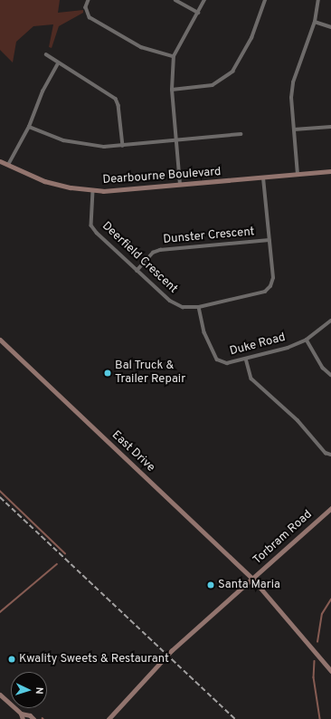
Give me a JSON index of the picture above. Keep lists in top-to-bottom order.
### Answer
{
  "streets": {
    "street": [
      "Dearbourne Boulevard",
      "Dunster Crescent",
      "Deerfield Crescent",
      "Duke Road",
      "East Drive",
      "Torbram Road"
    ]
  },
  "crossings": [
    ["Dearbourne Boulevard", "Deerfield Crescent"],
    ["Dunster Crescent", "Deerfield Crescent"],
    ["Deerfield Crescent", "Duke Road"],
    ["East Drive", "Torbram Road"]
  ],
  "places": ["Bal Truck & Trailer Repair", "Santa Maria", "Kwality Sweets & Restaurant"],
  "north": "right"
}
